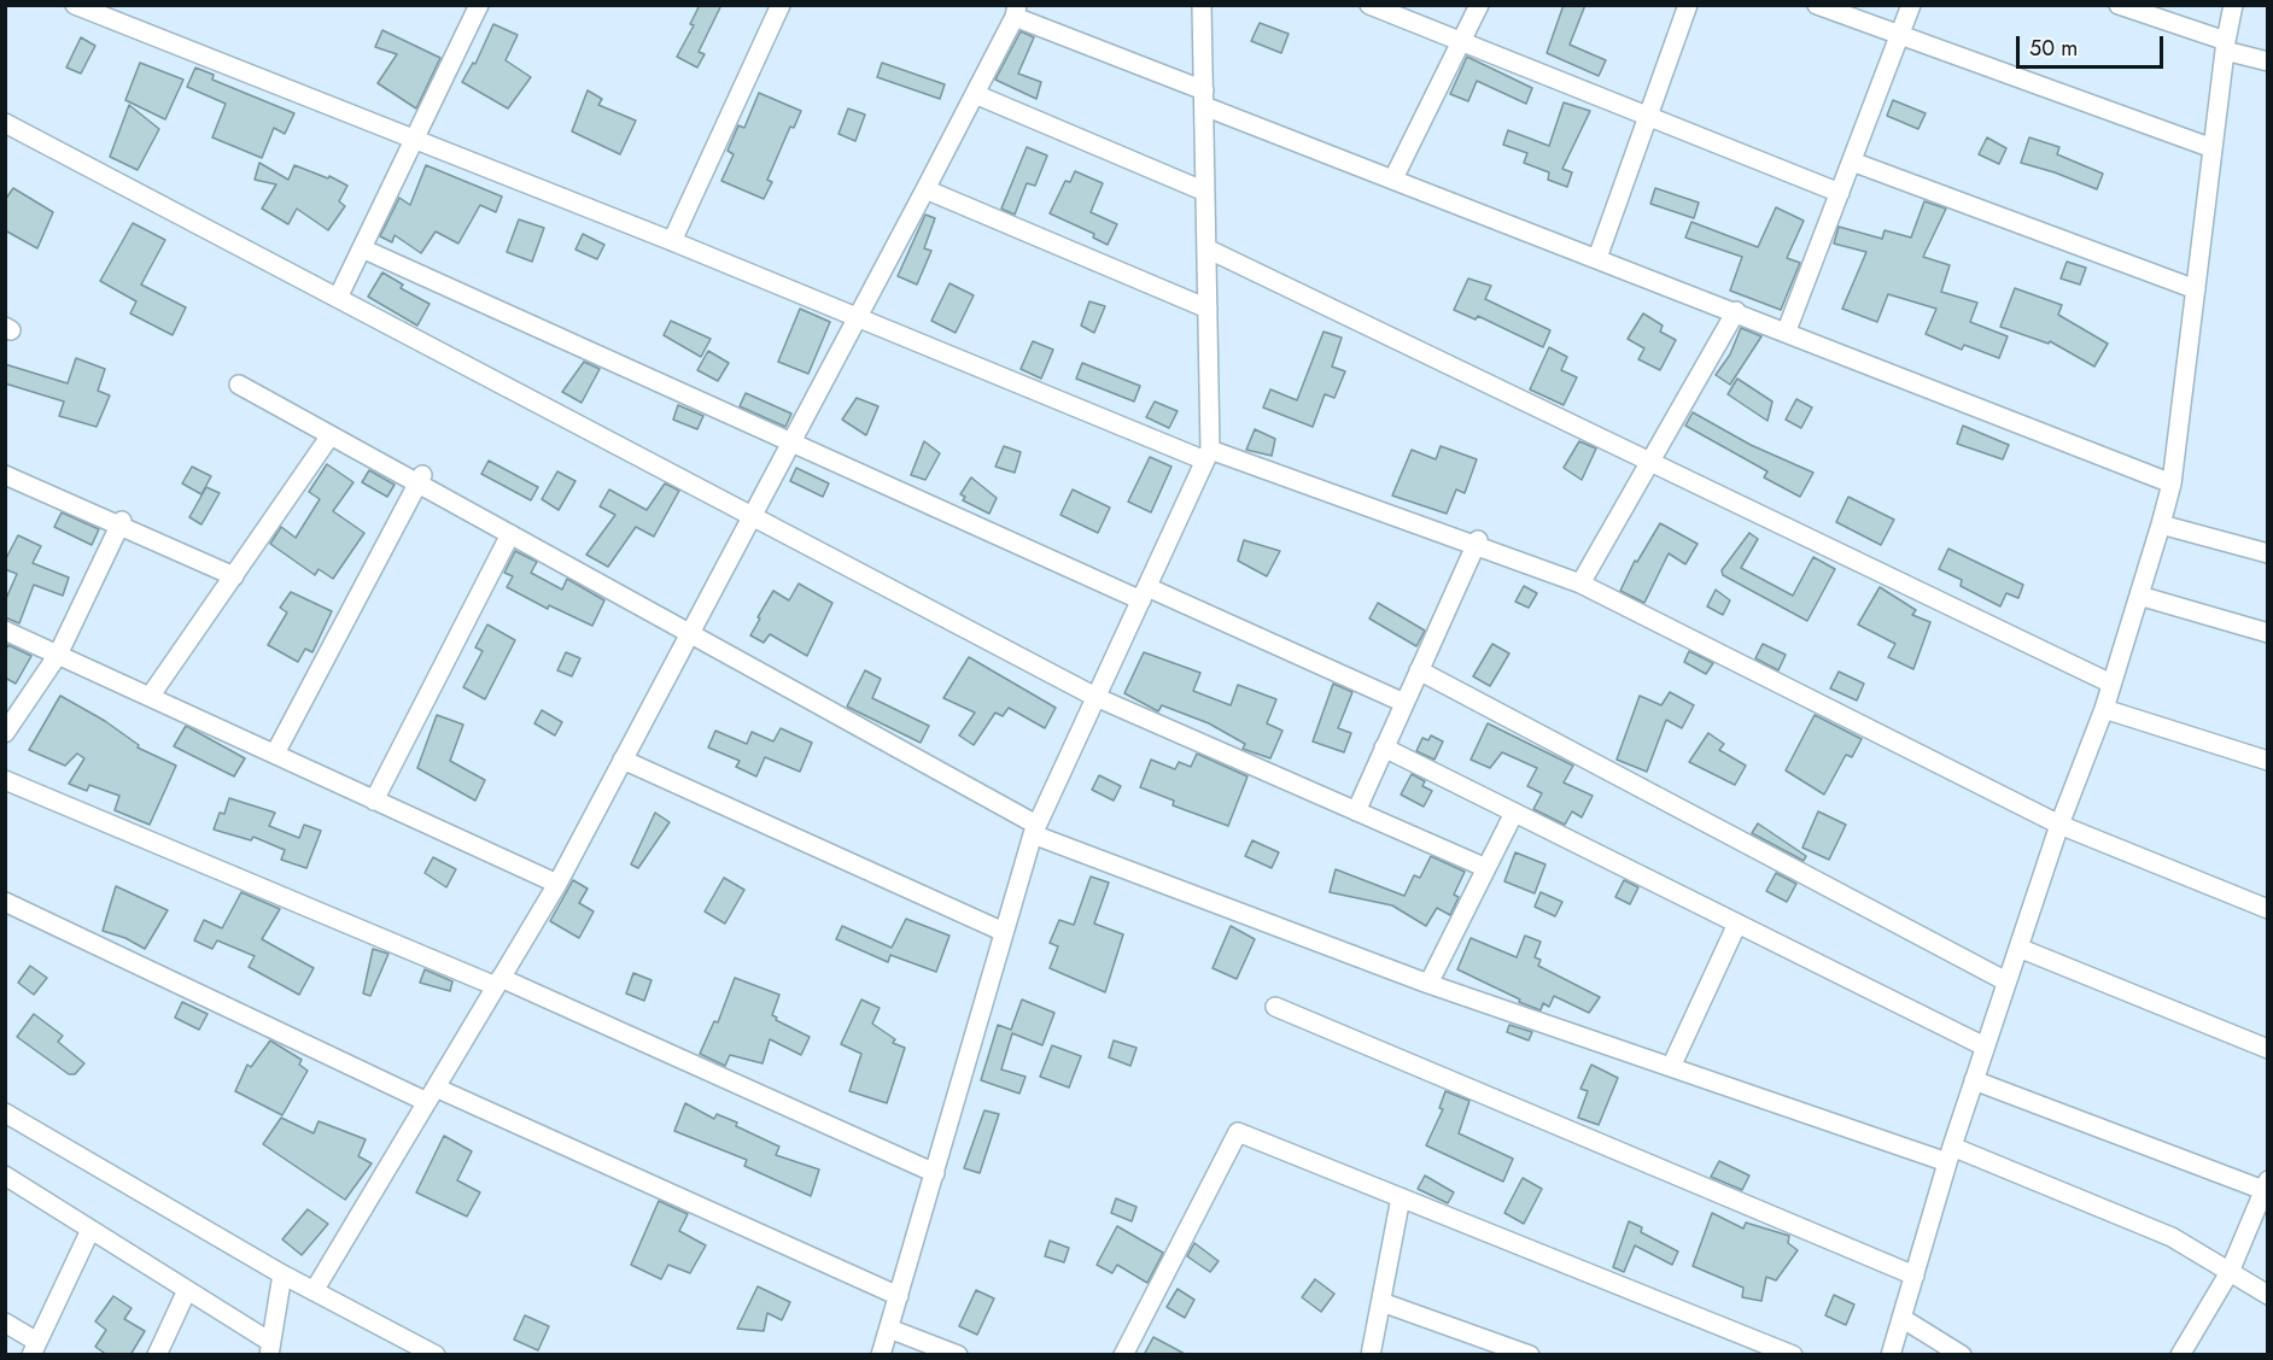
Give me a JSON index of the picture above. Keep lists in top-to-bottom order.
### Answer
{
  "scale_bar": "50 m"
}
